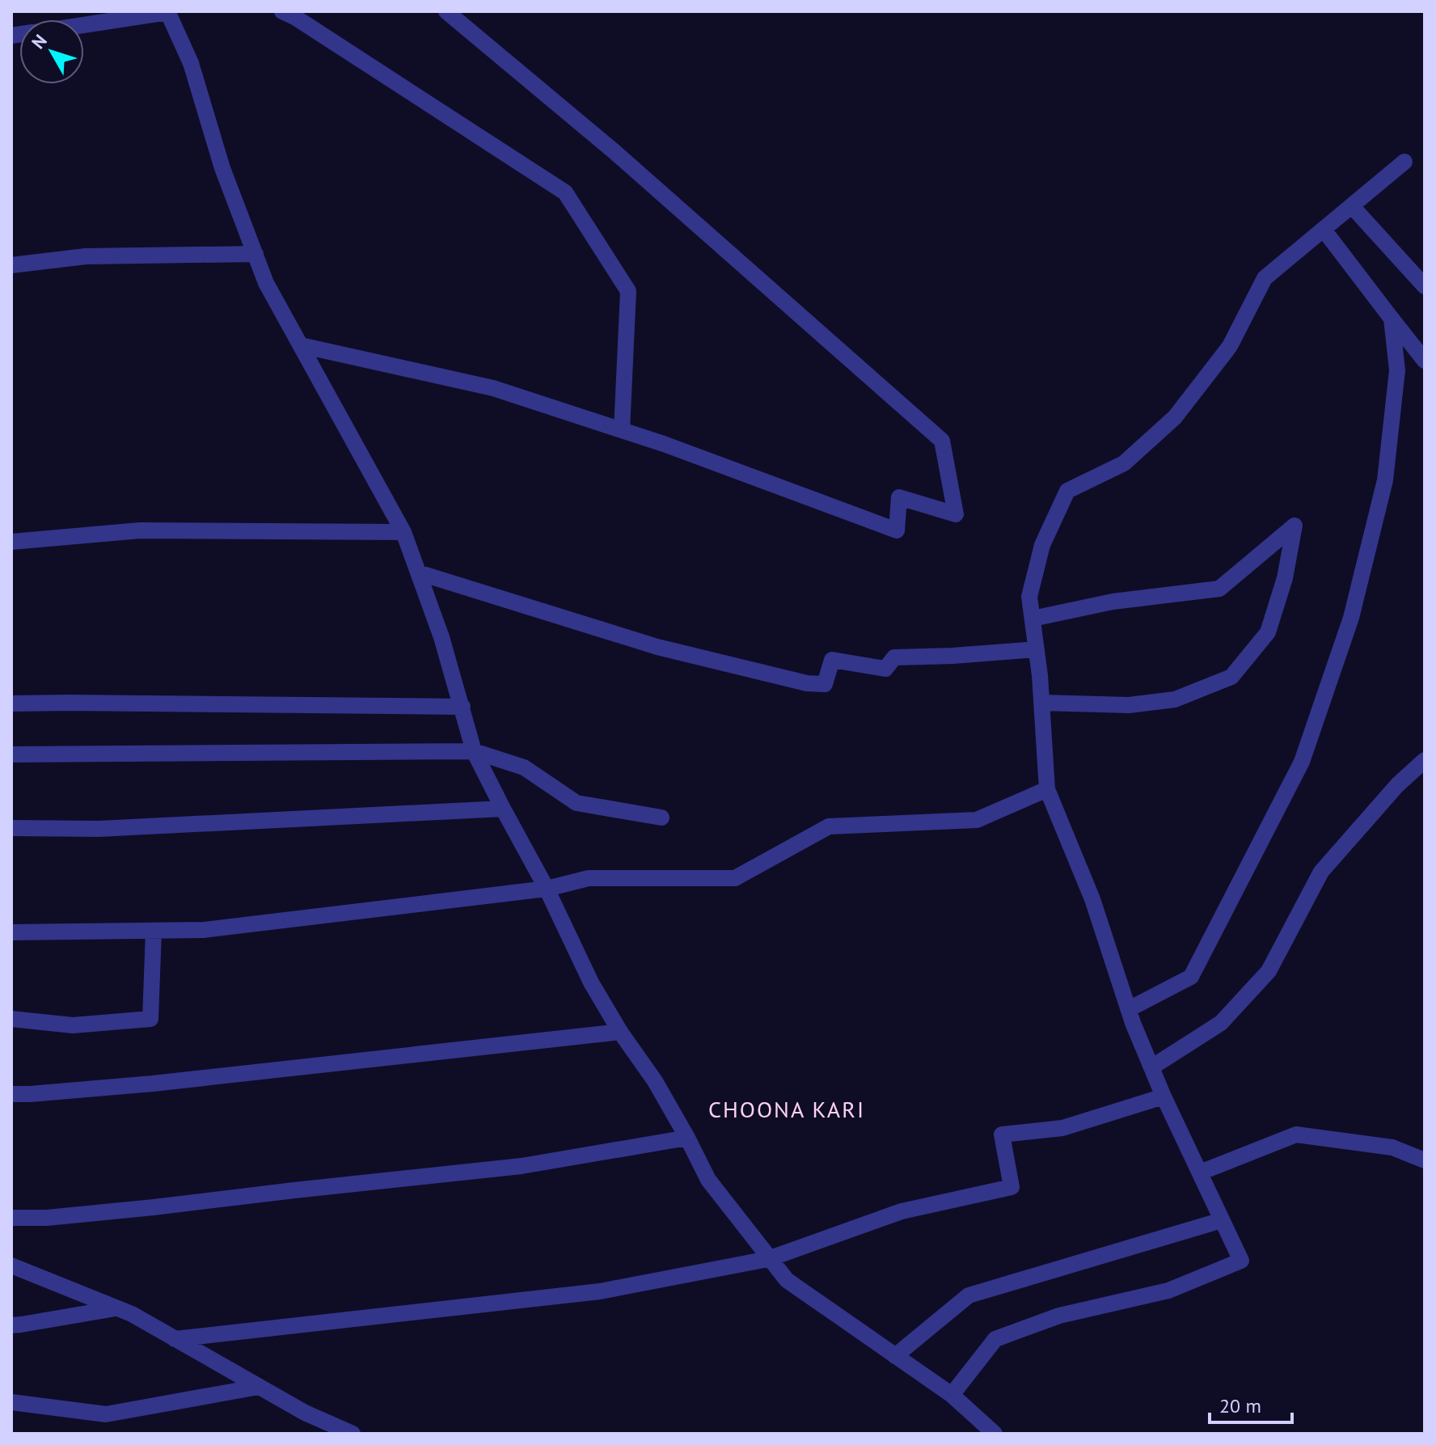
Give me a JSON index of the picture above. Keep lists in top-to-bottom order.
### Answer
{
  "districts": ["CHOONA KARI"],
  "scale_bar": "20 m",
  "north": "top left"
}
